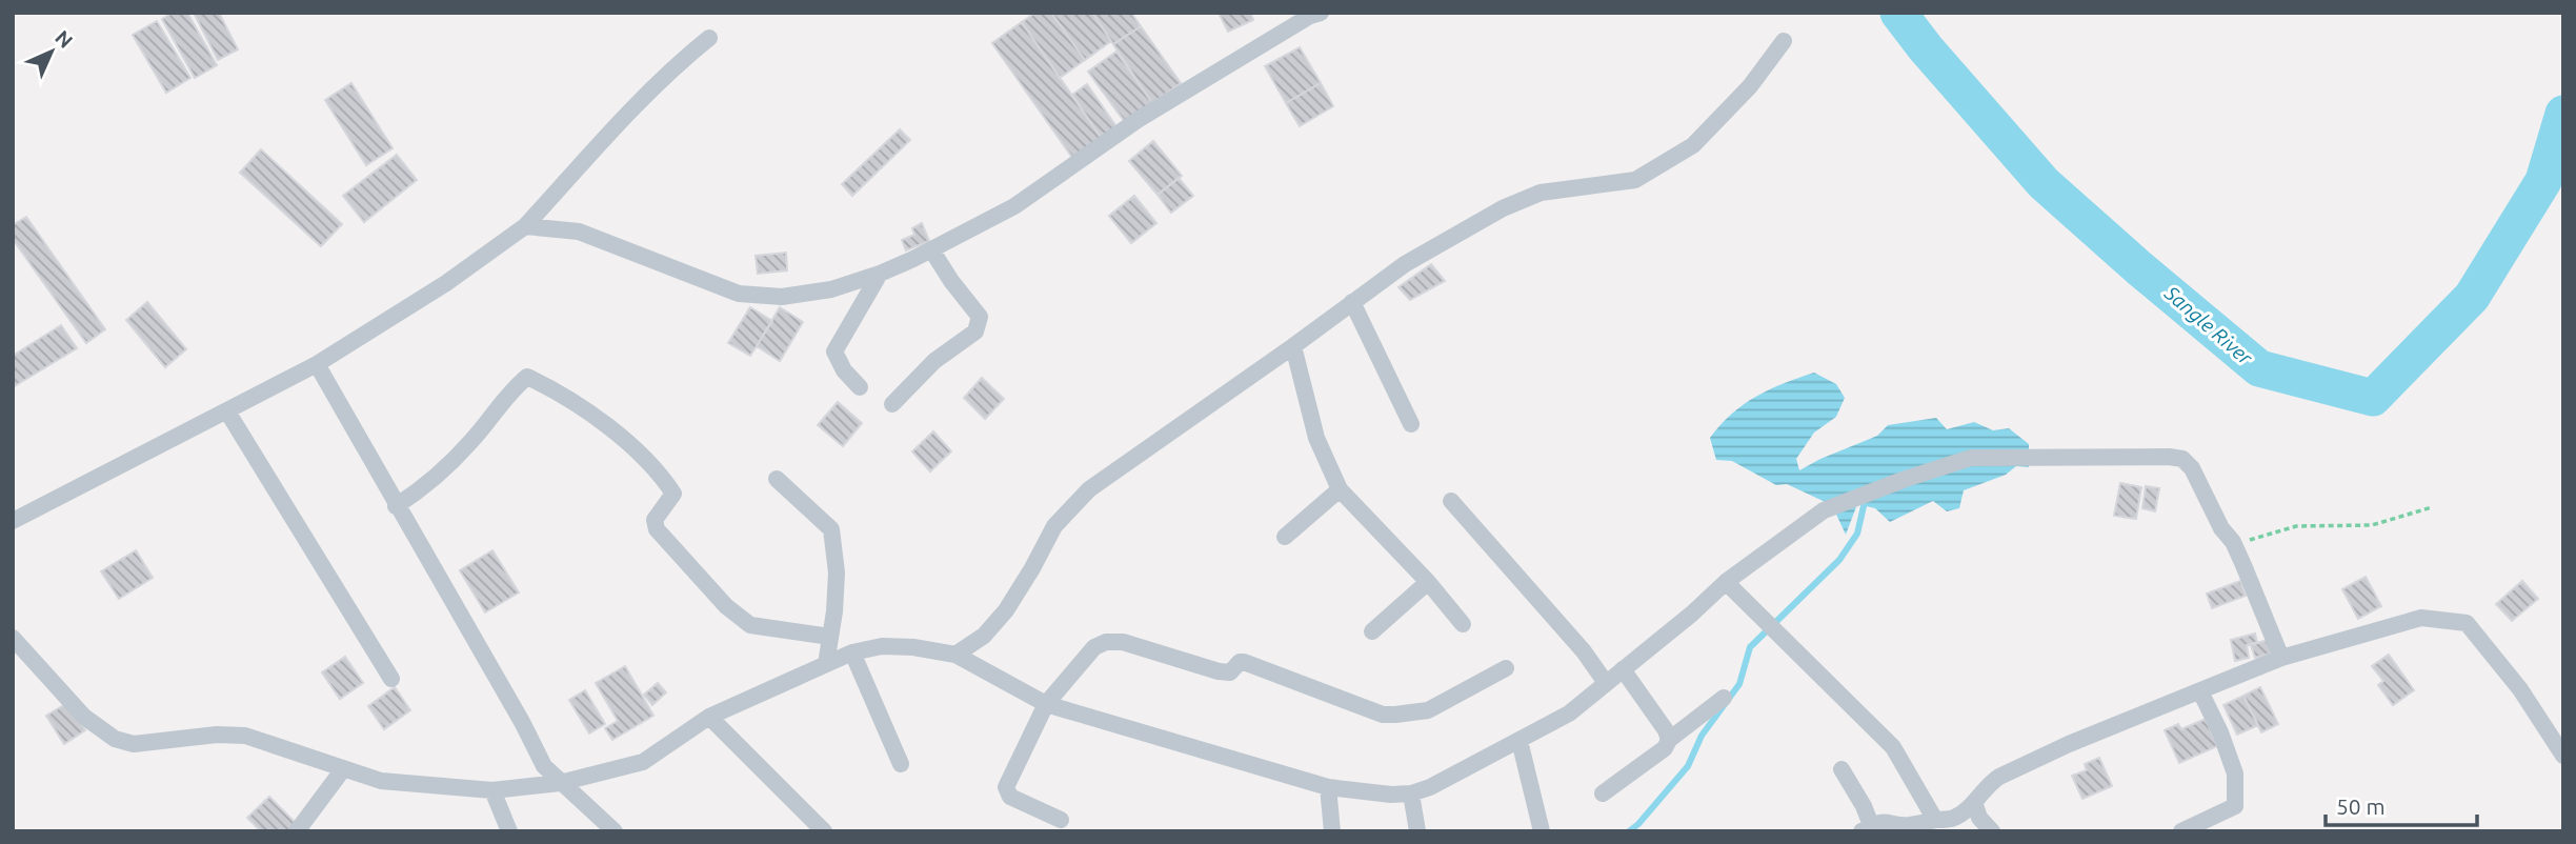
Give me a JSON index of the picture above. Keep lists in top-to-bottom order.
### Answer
{
  "water": ["Sangle River"],
  "scale_bar": "50 m",
  "north": "top right"
}
